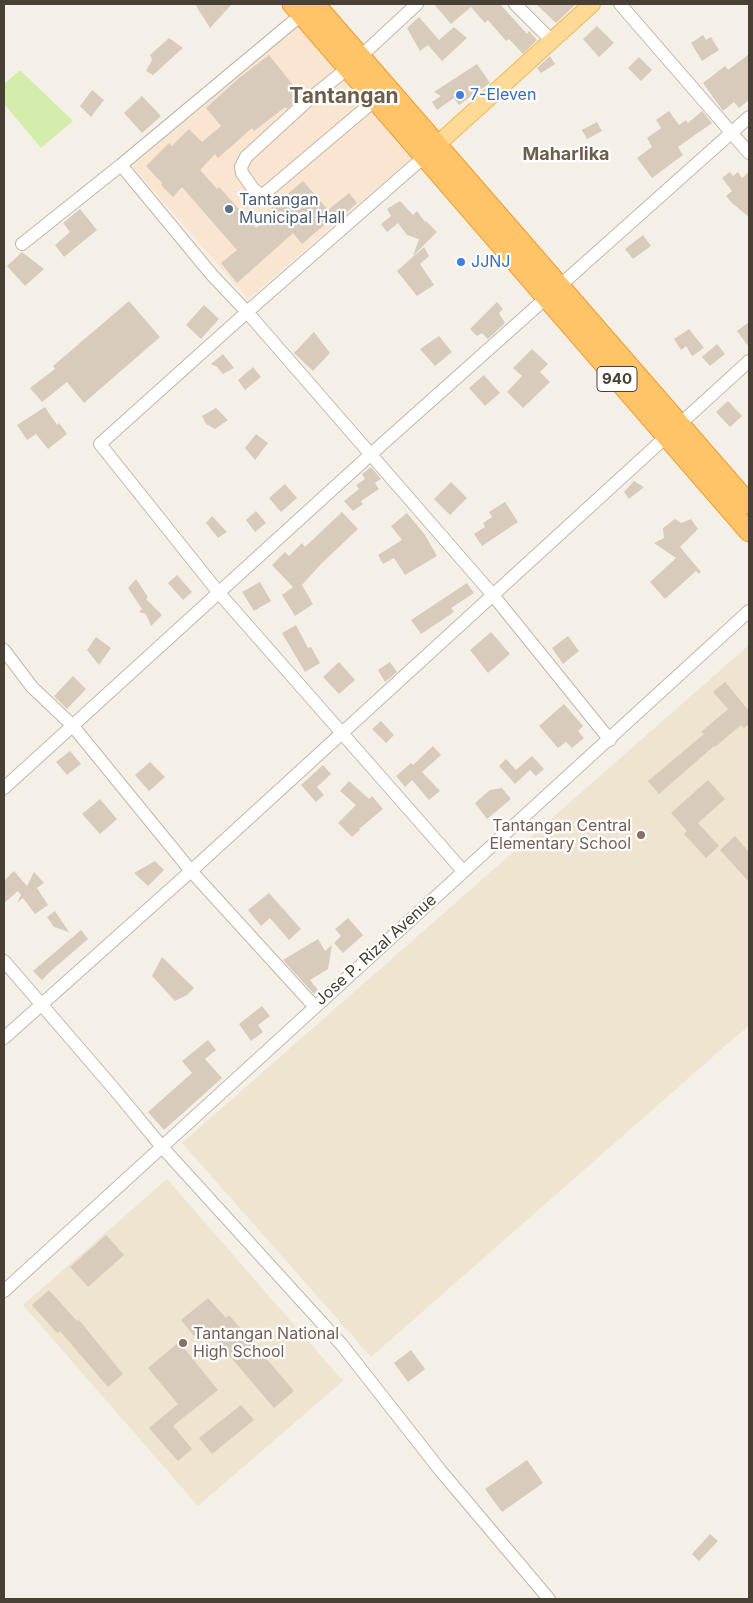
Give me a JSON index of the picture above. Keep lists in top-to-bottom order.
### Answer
{
  "streets": {
    "highway": ["940"],
    "street": ["Jose P. Rizal Avenue"]
  },
  "districts": ["Tantangan", "Maharlika"],
  "places": [
    "7-Eleven",
    "Tantangan Municipal Hall",
    "JJNJ",
    "Tantangan Central Elementary School",
    "Tantangan National High School"
  ]
}
